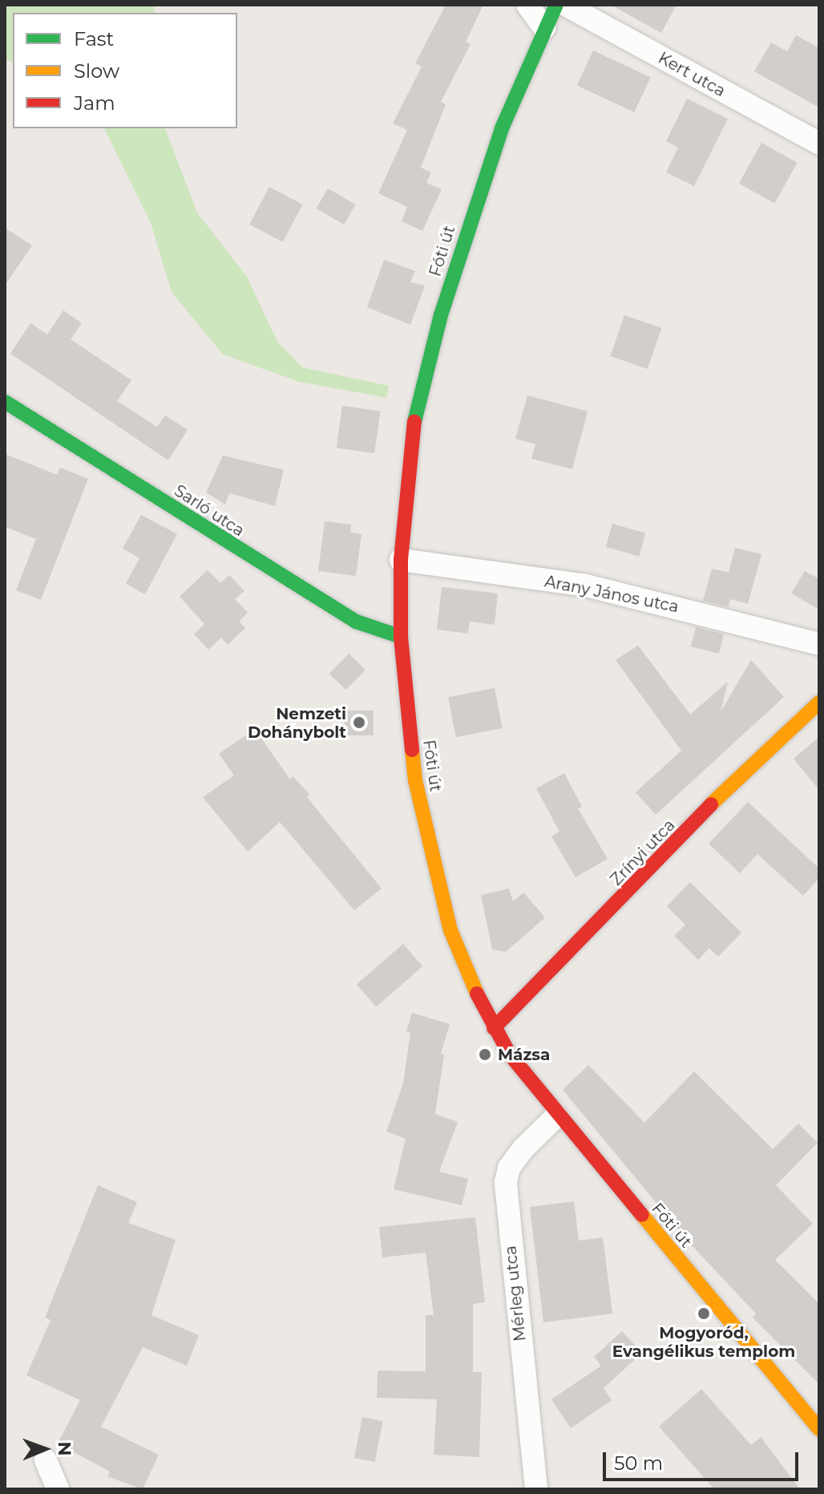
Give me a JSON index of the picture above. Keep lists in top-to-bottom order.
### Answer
{
  "streets": {
    "main road": ["Fóti út", "Sarló utca", "Zrínyi utca"],
    "street": ["Kert utca", "Arany János utca", "Mérleg utca"]
  },
  "crossings": [
    ["Fóti út", "Sarló utca"],
    ["Fóti út", "Arany János utca"],
    ["Fóti út", "Zrínyi utca"],
    ["Fóti út", "Mérleg utca"]
  ],
  "places": ["Nemzeti Dohánybolt", "Mázsa", "Mogyoród, Evangélikus templom"],
  "legend": ["Fast", "Slow", "Jam"],
  "scale_bar": "50 m",
  "north": "right"
}
